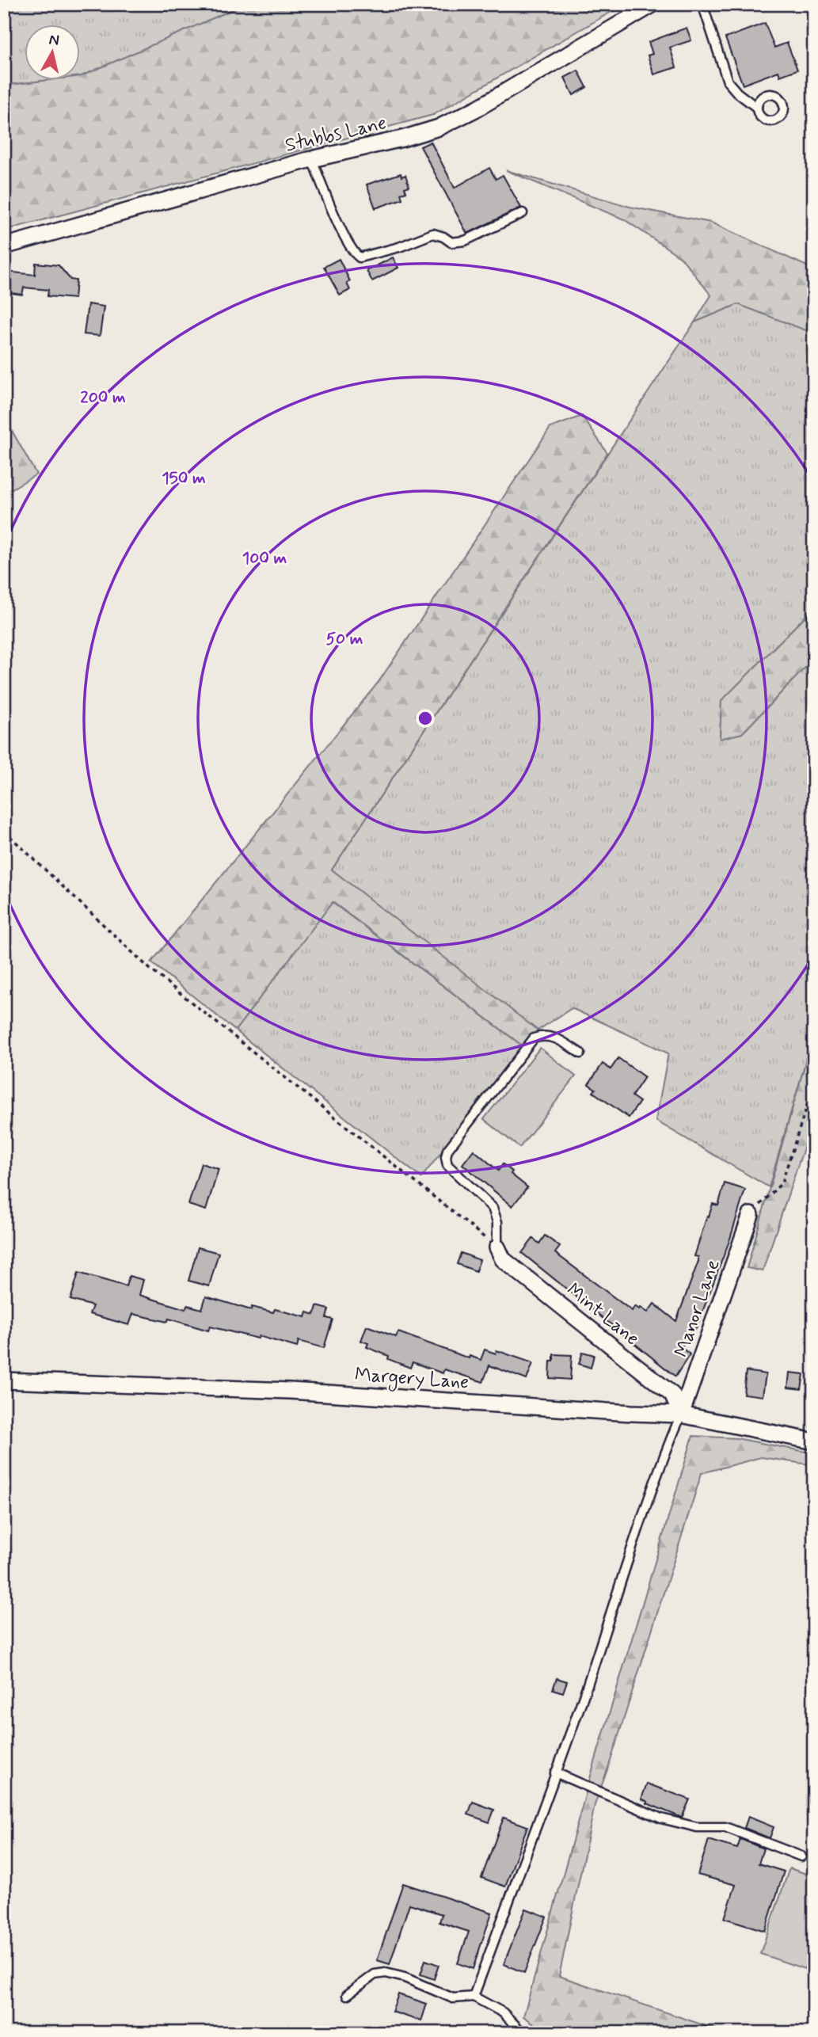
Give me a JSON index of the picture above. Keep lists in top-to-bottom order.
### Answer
{
  "streets": {
    "street": [
      "Stubbs Lane",
      "Manor Lane",
      "Mint Lane",
      "Margery Lane"
    ]
  },
  "crossings": [
    ["Manor Lane", "Mint Lane"],
    ["Manor Lane", "Margery Lane"],
    ["Mint Lane", "Margery Lane"]
  ],
  "north": "top",
  "rings": [
    "200 m",
    "150 m",
    "100 m",
    "50 m"
  ]
}
